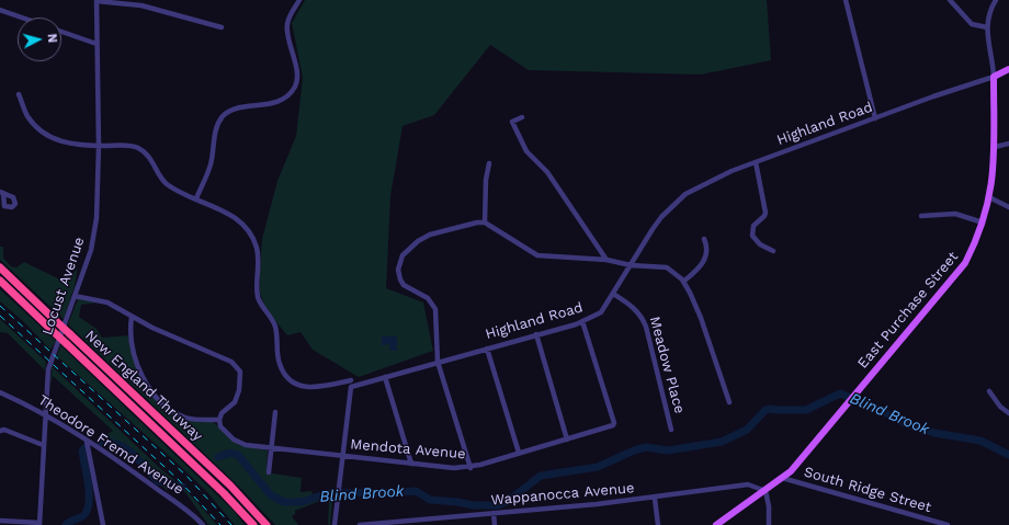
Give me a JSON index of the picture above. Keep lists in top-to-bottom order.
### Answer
{
  "streets": {
    "highway": ["New England Thruway"],
    "main road": ["East Purchase Street"],
    "street": [
      "Highland Road",
      "Locust Avenue",
      "Meadow Place",
      "Theodore Fremd Avenue",
      "Mendota Avenue",
      "South Ridge Street",
      "Wappanocca Avenue"
    ]
  },
  "crossings": [
    ["Highland Road", "East Purchase Street"],
    ["Highland Road", "Meadow Place"],
    ["Highland Road", "Mendota Avenue"],
    ["Locust Avenue", "Theodore Fremd Avenue"],
    ["East Purchase Street", "South Ridge Street"],
    ["East Purchase Street", "Wappanocca Avenue"]
  ],
  "water": ["Blind Brook"],
  "north": "right"
}
